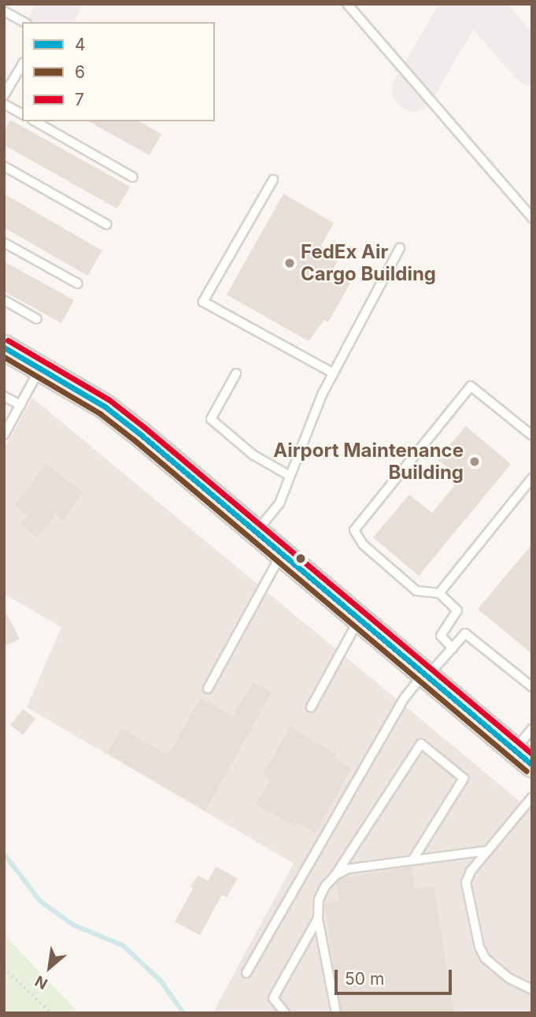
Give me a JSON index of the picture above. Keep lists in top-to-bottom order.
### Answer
{
  "places": ["FedEx Air Cargo Building", "Airport Maintenance Building"],
  "lines": ["transit line 7", "transit line 4", "transit line 6"],
  "legend": ["4", "6", "7"],
  "scale_bar": "50 m",
  "north": "bottom left"
}
